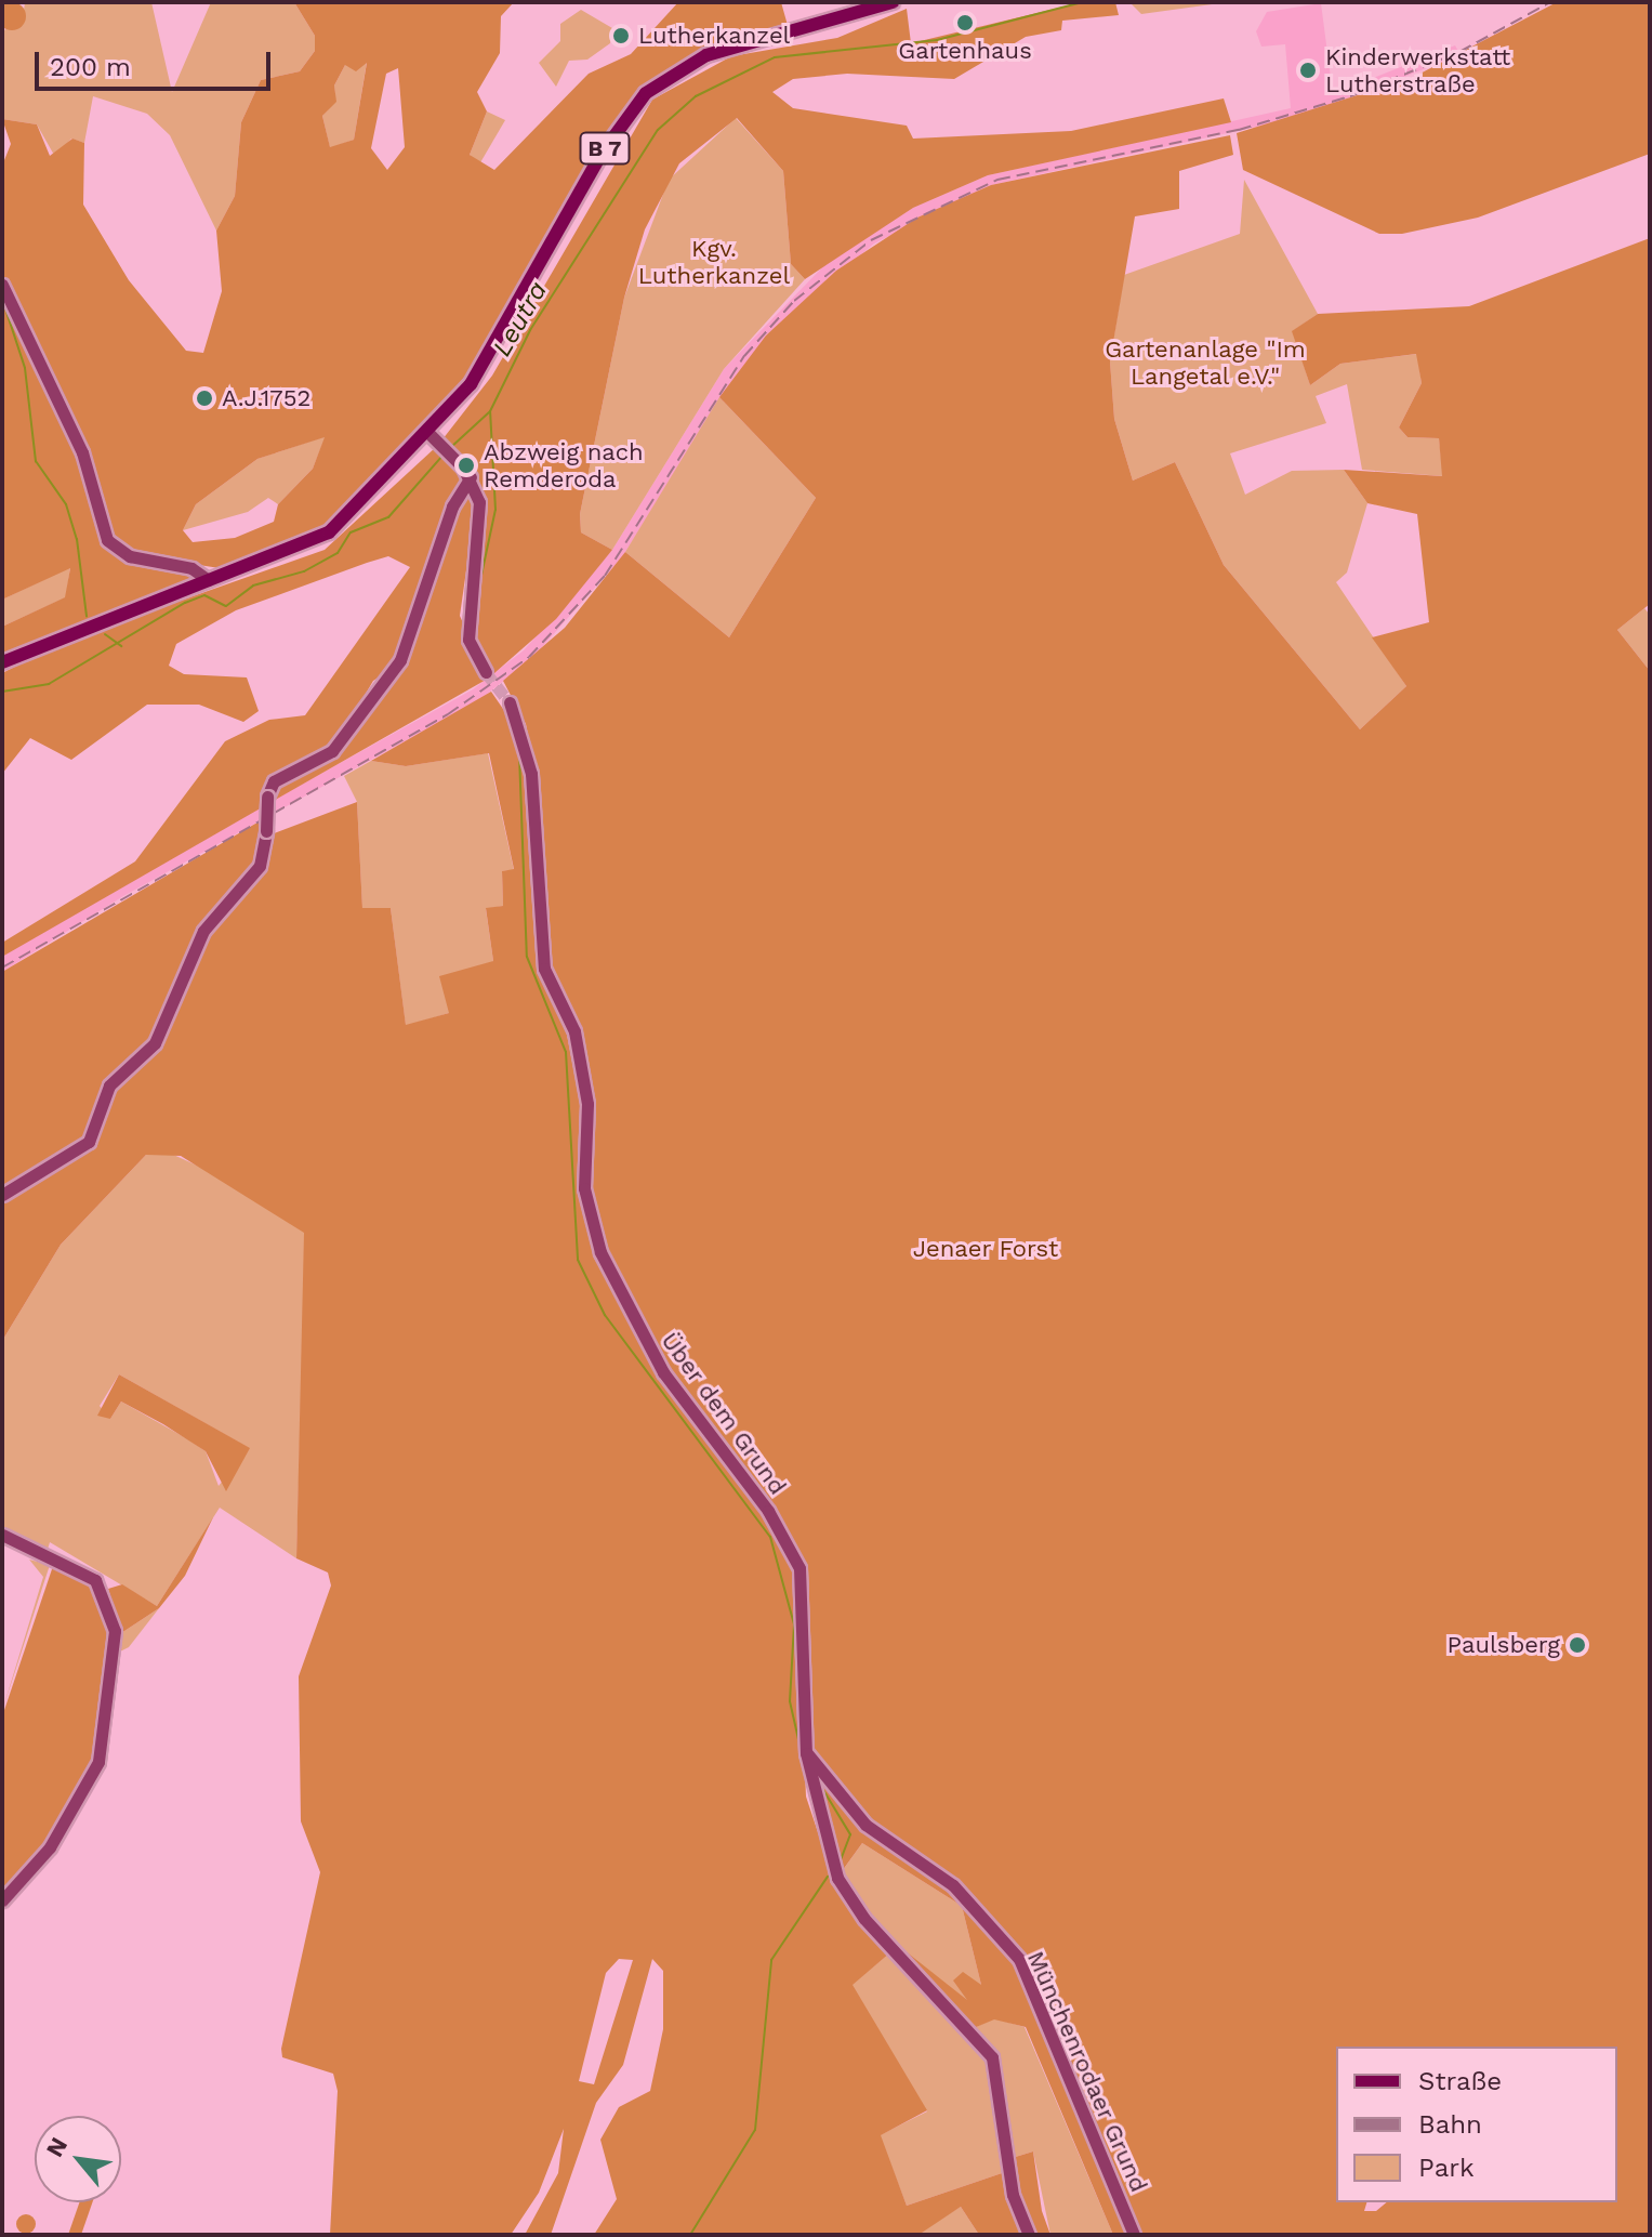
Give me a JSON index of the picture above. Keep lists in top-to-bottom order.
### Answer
{
  "streets": {
    "main road": ["B 7"],
    "street": ["Über dem Grund", "Münchenrodaer Grund"]
  },
  "crossings": [
    ["Über dem Grund", "Münchenrodaer Grund"]
  ],
  "water": ["Leutra"],
  "parks": ["Kgv. Lutherkanzel", "Gartenanlage \"Im Langetal e.V.\"", "Jenaer Forst"],
  "places": [
    "Gartenhaus",
    "Lutherkanzel",
    "Kinderwerkstatt Lutherstraße",
    "A.J.1752",
    "Abzweig nach Remderoda",
    "Paulsberg"
  ],
  "legend": ["Straße", "Bahn", "Park"],
  "scale_bar": "200 m",
  "north": "top left"
}
